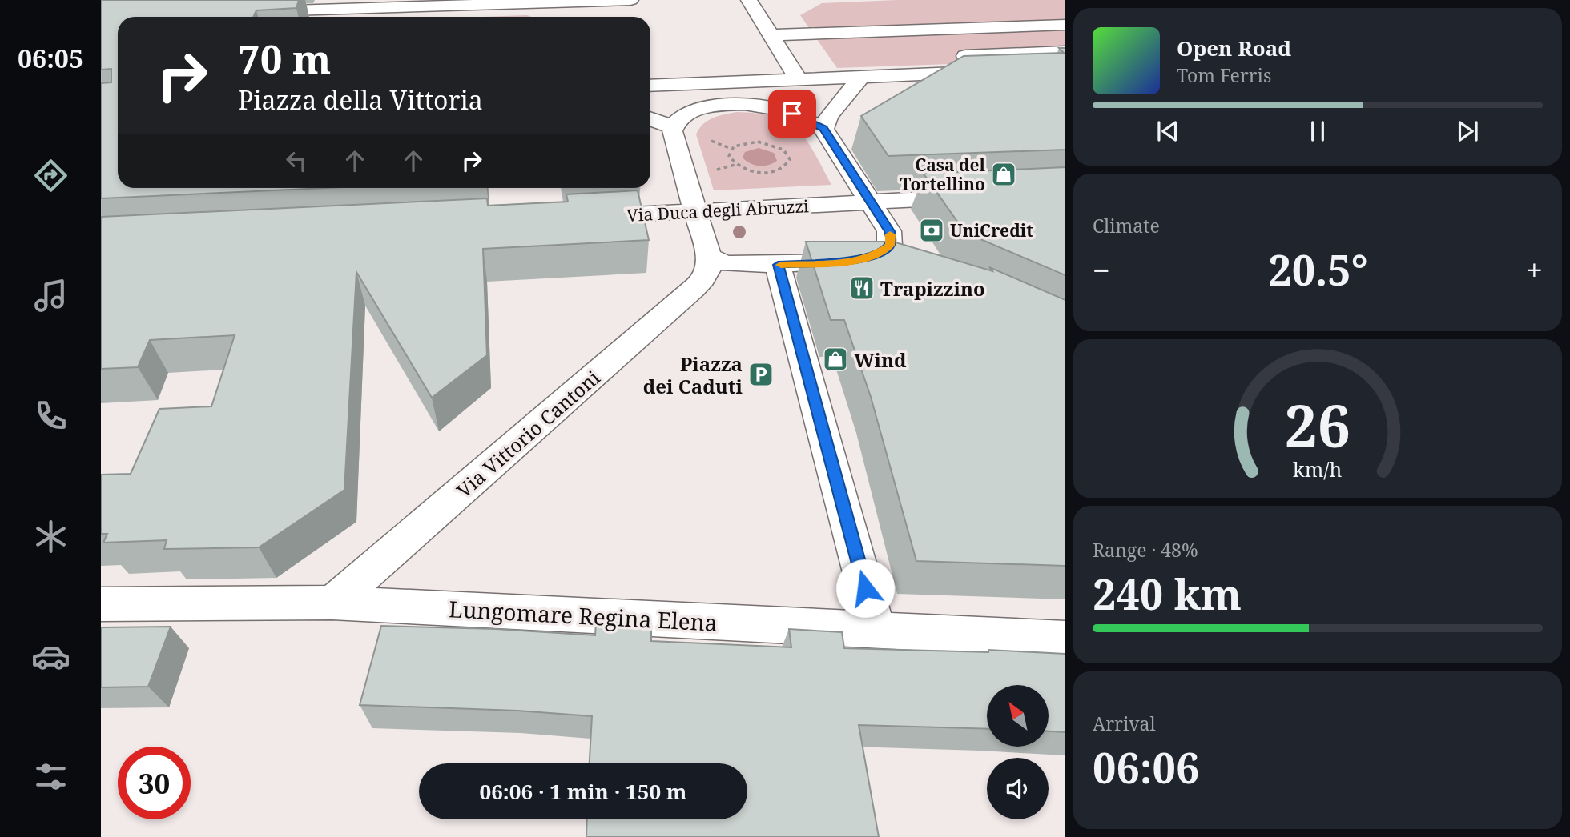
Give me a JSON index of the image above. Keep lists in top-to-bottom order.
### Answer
{
  "streets": {
    "street": ["Via Duca degli Abruzzi", "Via Vittorio Cantoni", "Lungomare Regina Elena"]
  },
  "crossings": [
    ["Via Vittorio Cantoni", "Lungomare Regina Elena"]
  ],
  "places": {
    "shop": ["Casa del Tortellino", "Wind"],
    "bank": ["UniCredit"],
    "restaurant": ["Trapizzino"],
    "parking": ["Piazza dei Caduti"]
  },
  "north": "top left",
  "page": {
    "tabs": "06:05",
    "turn": ["70 m", "Piazza della Vittoria"],
    "song": ["Open Road", "Tom Ferris"],
    "tile": [
      "Climate",
      ["Range · 48%", "240 km"],
      ["Arrival", "06:06"]
    ],
    "heat": ["−", "20.5°", "+"],
    "limit": "30",
    "trip": "06:06 · 1 min · 150 m",
    "gauge": ["26", "km/h"]
  }
}
